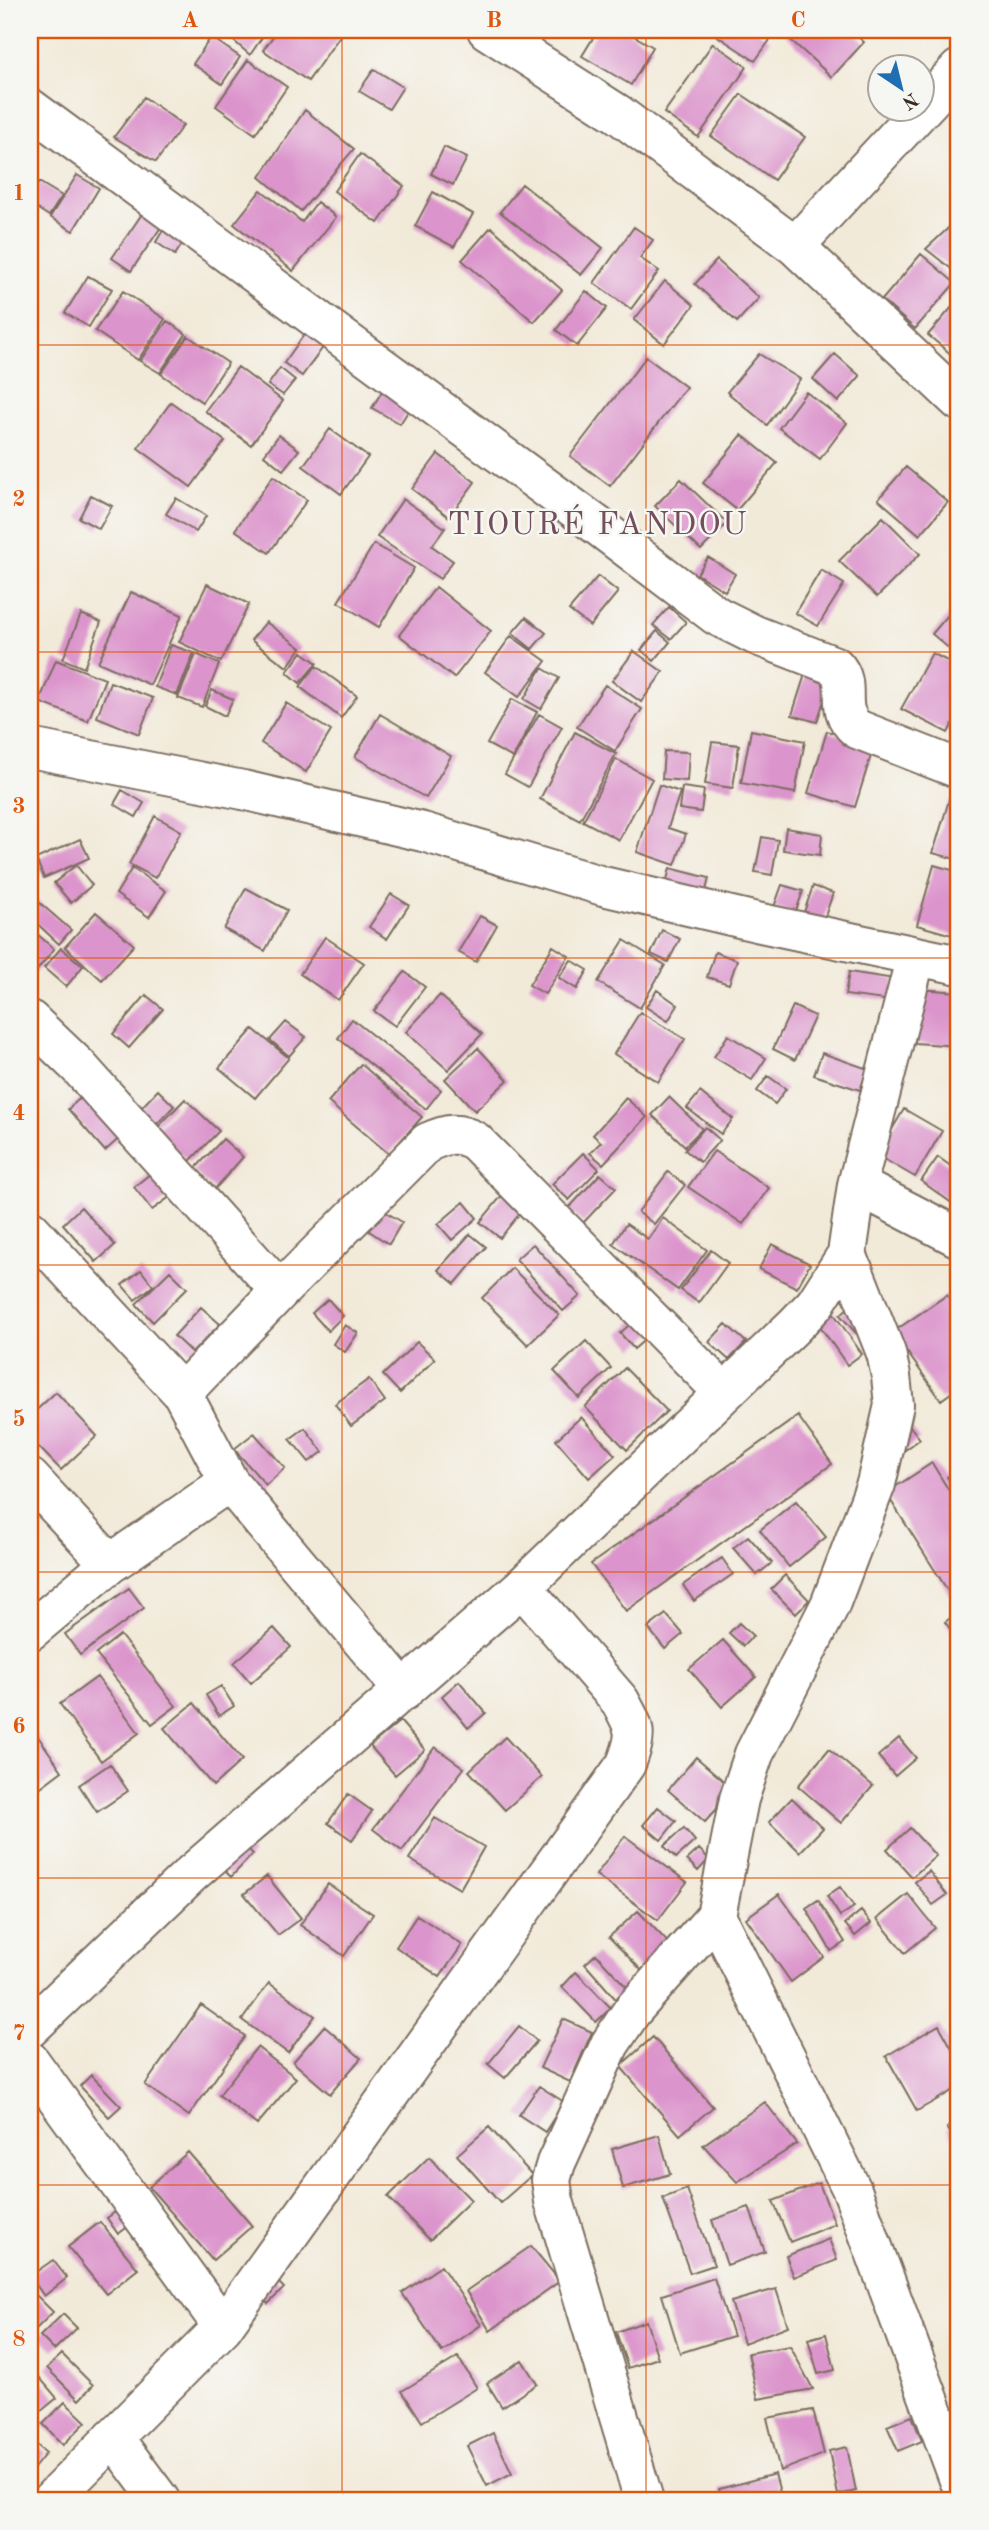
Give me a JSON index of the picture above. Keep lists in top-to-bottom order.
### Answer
{
  "districts": ["TIOURÉ FANDOU"],
  "north": "bottom right",
  "grid": {
    "columns": ["A", "B", "C"],
    "rows": [
      "1",
      "2",
      "3",
      "4",
      "5",
      "6",
      "7",
      "8"
    ]
  }
}
